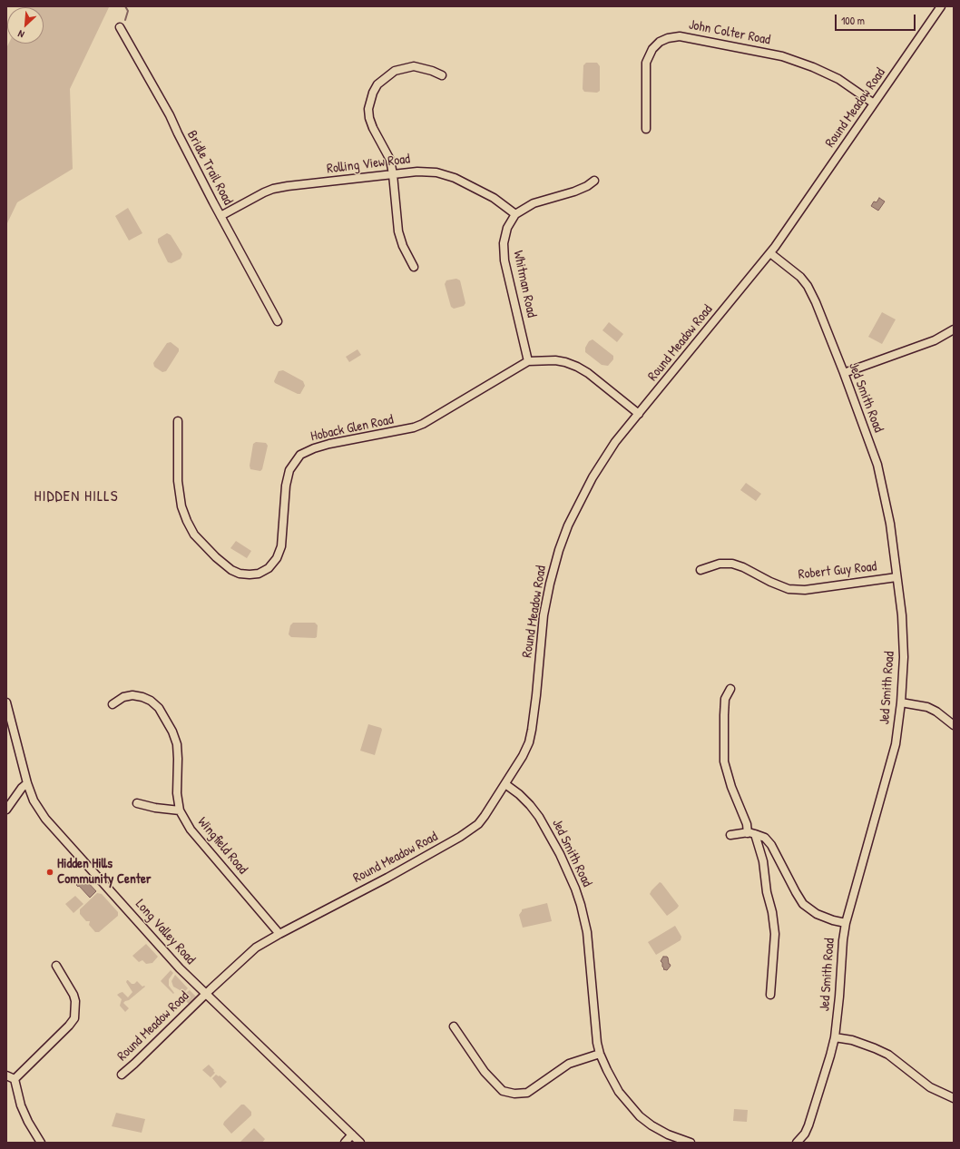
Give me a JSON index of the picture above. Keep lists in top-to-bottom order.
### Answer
{
  "streets": {
    "street": [
      "John Colter Road",
      "Round Meadow Road",
      "Rolling View Road",
      "Bridle Trail Road",
      "Whitman Road",
      "Jed Smith Road",
      "Hoback Glen Road",
      "Robert Guy Road",
      "Wingfield Road",
      "Long Valley Road"
    ]
  },
  "crossings": [
    ["John Colter Road", "Round Meadow Road"],
    ["Round Meadow Road", "Jed Smith Road"],
    ["Round Meadow Road", "Hoback Glen Road"],
    ["Round Meadow Road", "Wingfield Road"],
    ["Round Meadow Road", "Long Valley Road"],
    ["Rolling View Road", "Bridle Trail Road"],
    ["Rolling View Road", "Whitman Road"],
    ["Whitman Road", "Hoback Glen Road"],
    ["Jed Smith Road", "Robert Guy Road"]
  ],
  "districts": ["HIDDEN HILLS"],
  "places": ["Hidden Hills Community Center"],
  "scale_bar": "100 m",
  "north": "bottom left"
}
